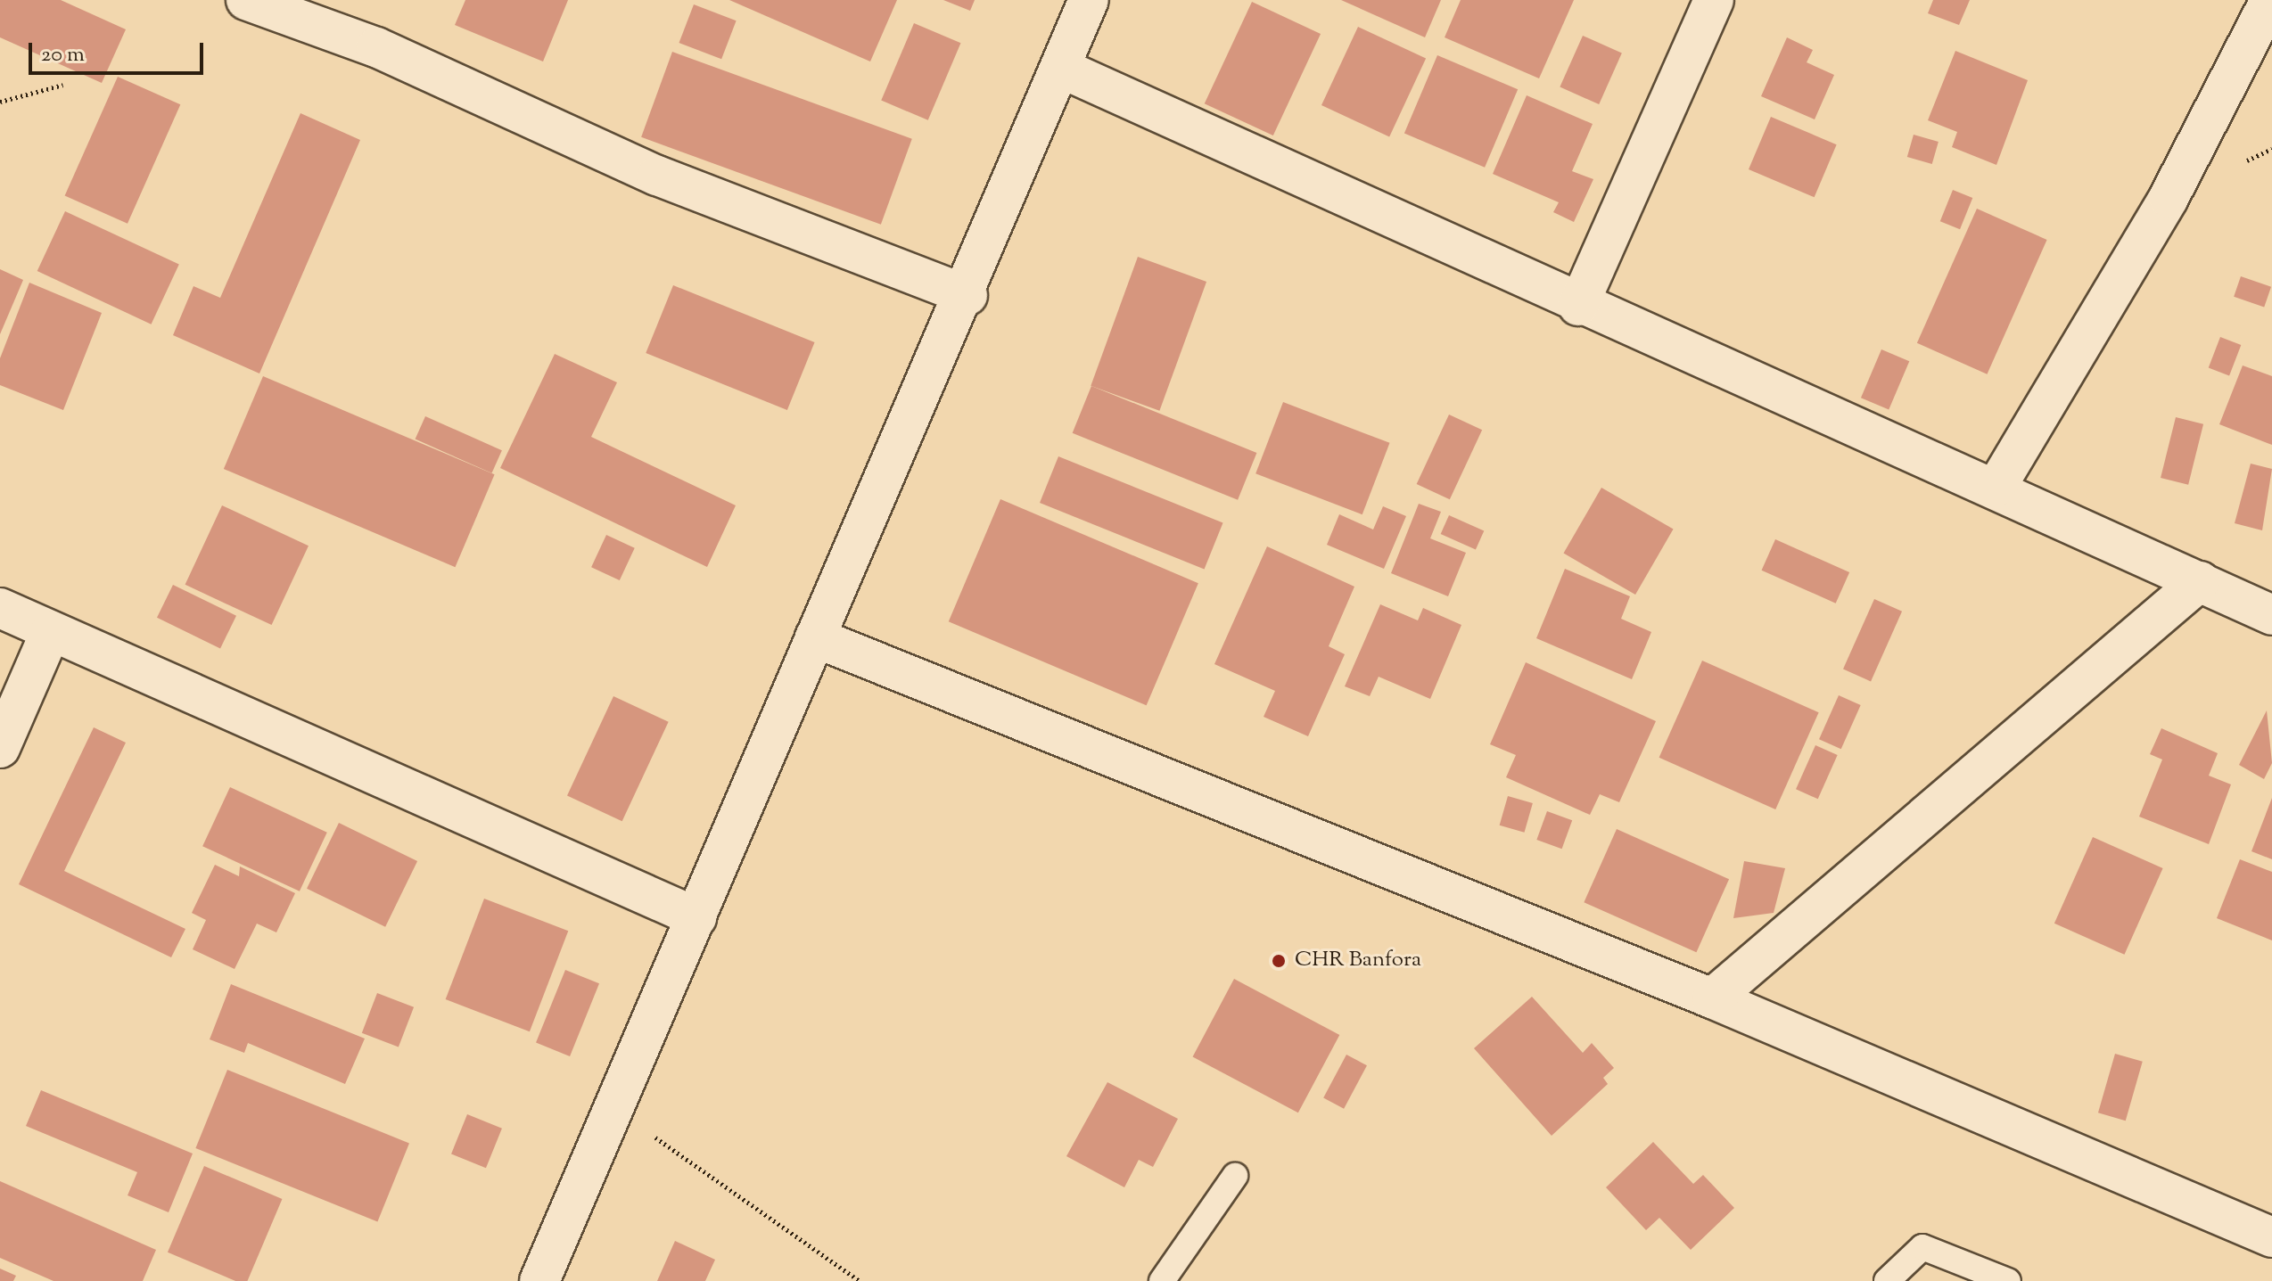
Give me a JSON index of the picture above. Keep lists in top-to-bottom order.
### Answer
{
  "places": ["CHR Banfora"],
  "scale_bar": "20 m"
}
